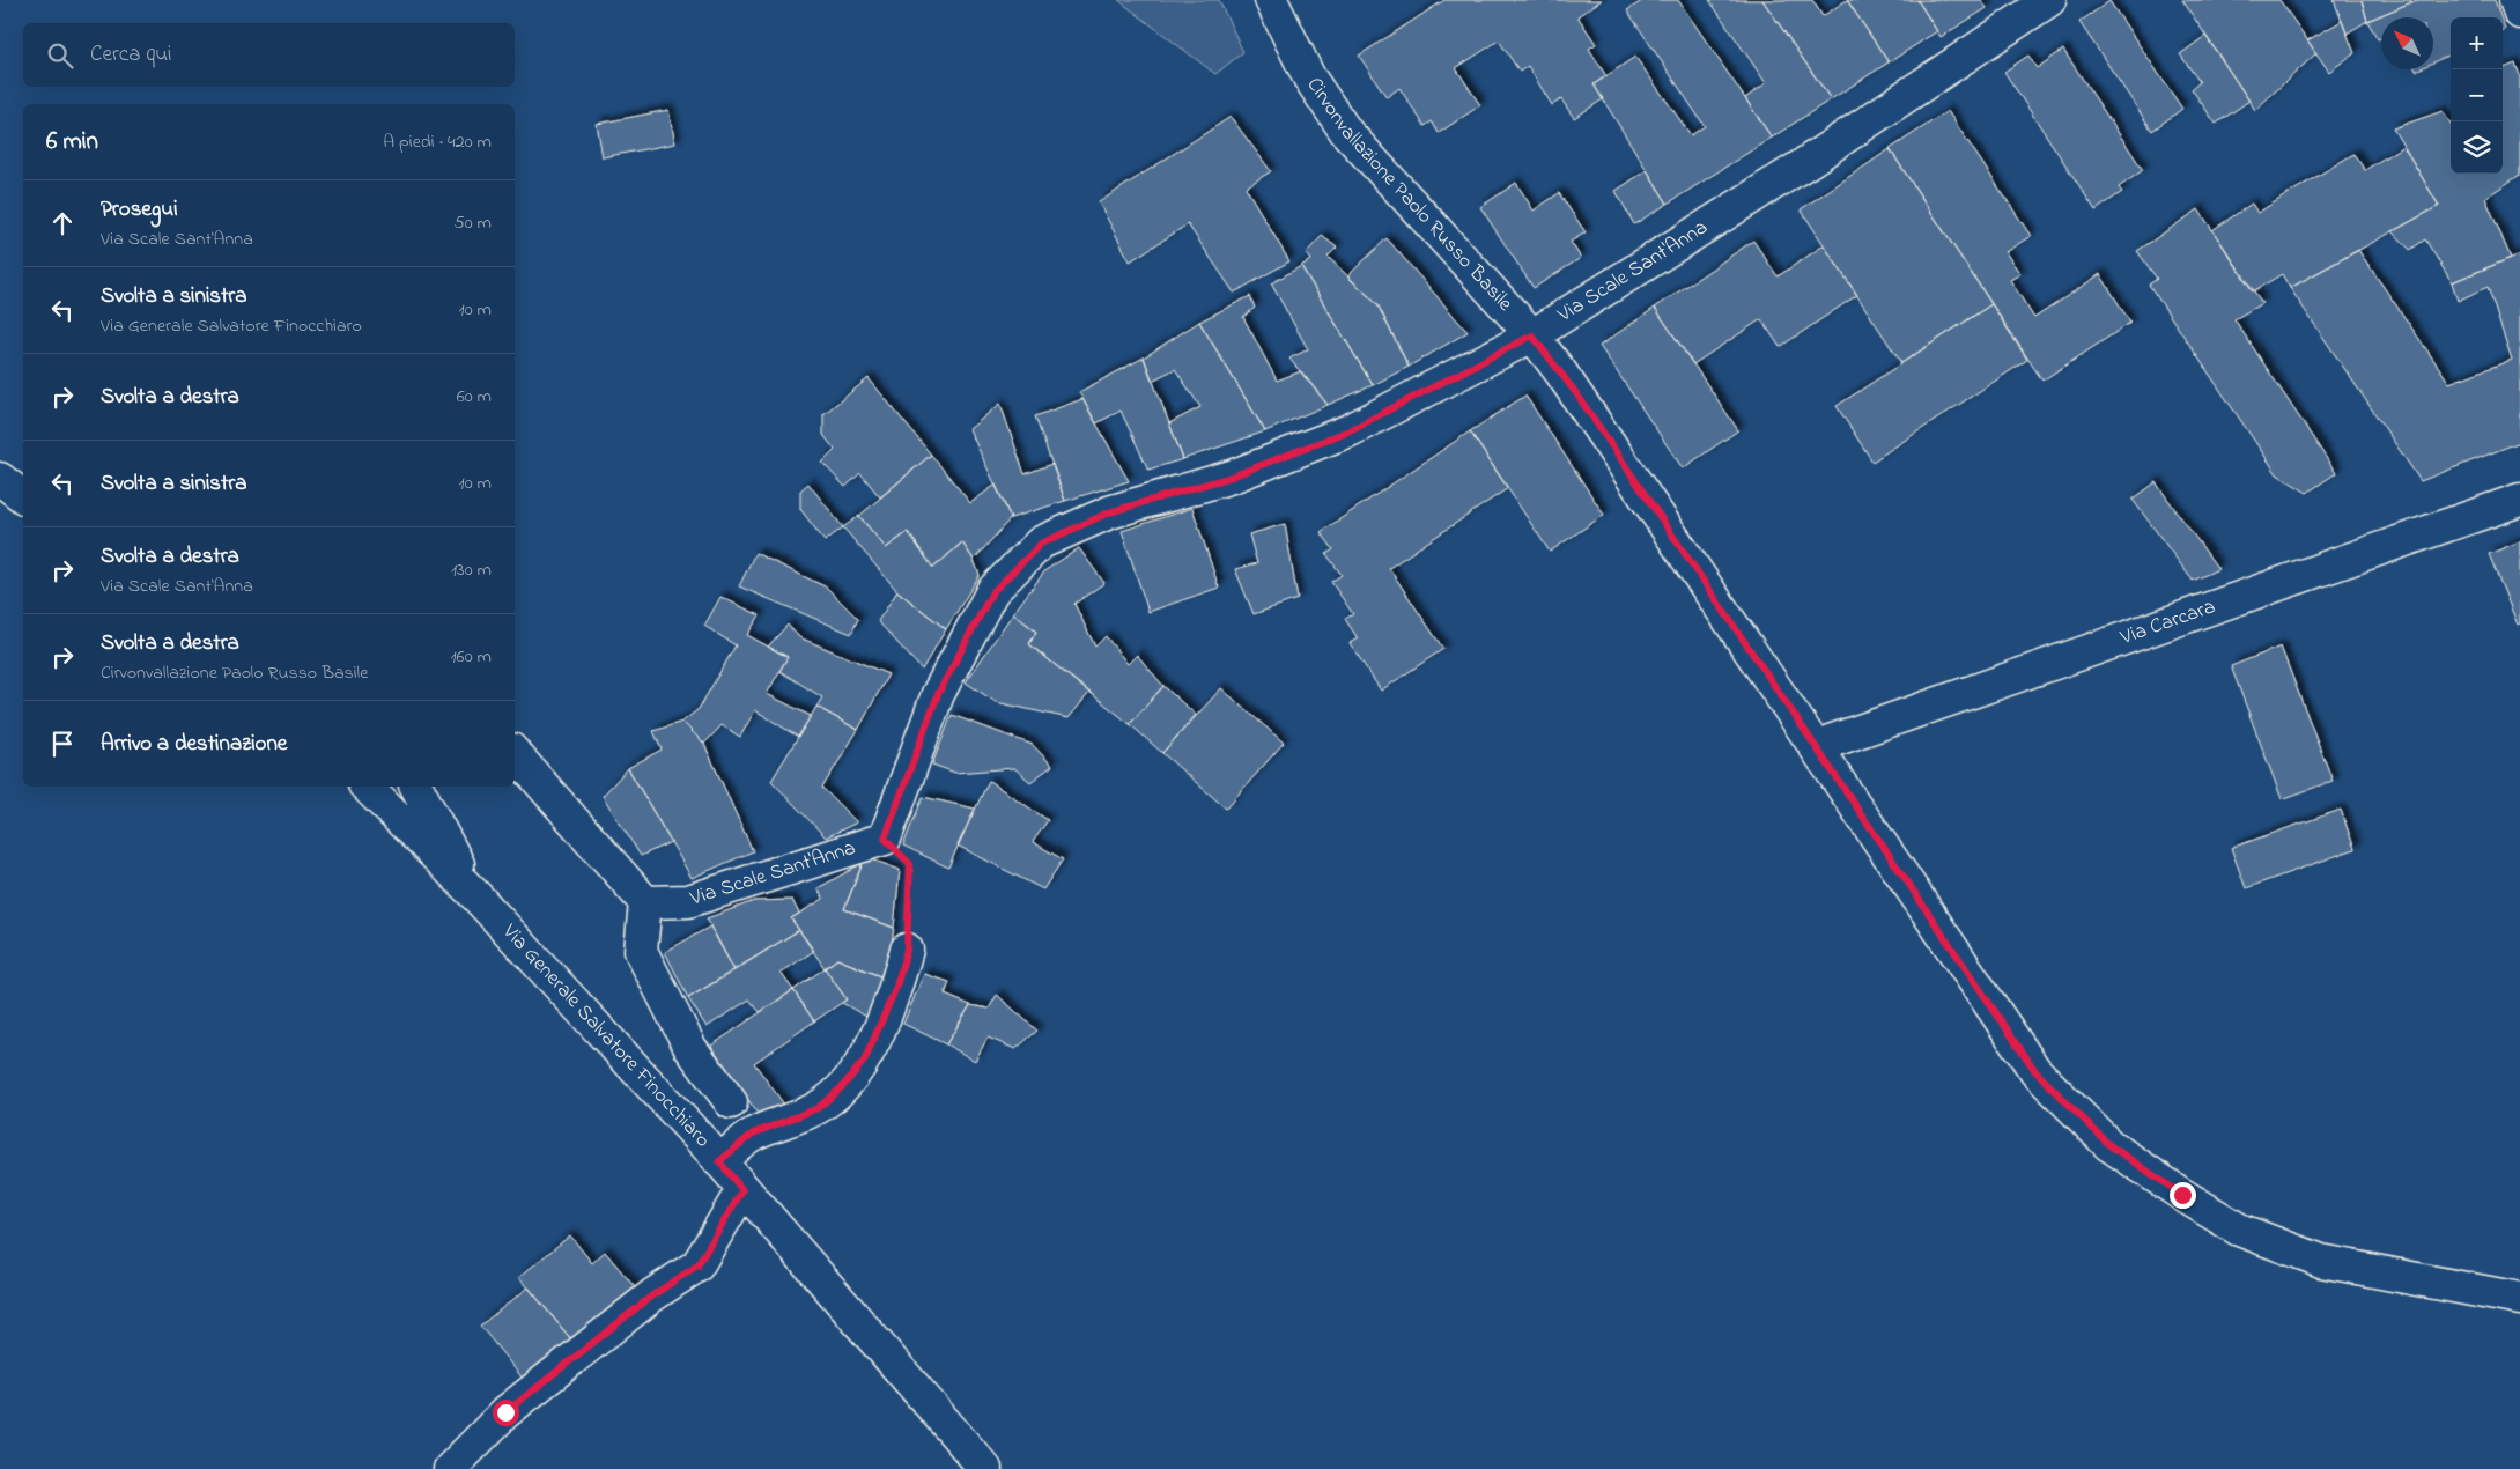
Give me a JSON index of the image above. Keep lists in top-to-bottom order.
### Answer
{
  "streets": {
    "street": [
      "Cirvonvallazione Paolo Russo Basile",
      "Via Scale Sant'Anna",
      "Via Carcara",
      "Via Generale Salvatore Finocchiaro"
    ]
  },
  "crossings": [
    ["Cirvonvallazione Paolo Russo Basile", "Via Scale Sant'Anna"],
    ["Cirvonvallazione Paolo Russo Basile", "Via Carcara"]
  ],
  "north": "top left",
  "page": {
    "map_buttons": ["+", "−"],
    "search": "Cerca qui",
    "heading": ["6 min", "A piedi · 420 m"],
    "list": [
      ["Prosegui", "Via Scale Sant'Anna", "50 m"],
      ["Svolta a sinistra", "Via Generale Salvatore Finocchiaro", "10 m"],
      ["Svolta a destra", "60 m"],
      ["Svolta a sinistra", "10 m"],
      ["Svolta a destra", "Via Scale Sant'Anna", "130 m"],
      ["Svolta a destra", "Cirvonvallazione Paolo Russo Basile", "160 m"],
      "Arrivo a destinazione"
    ]
  }
}
